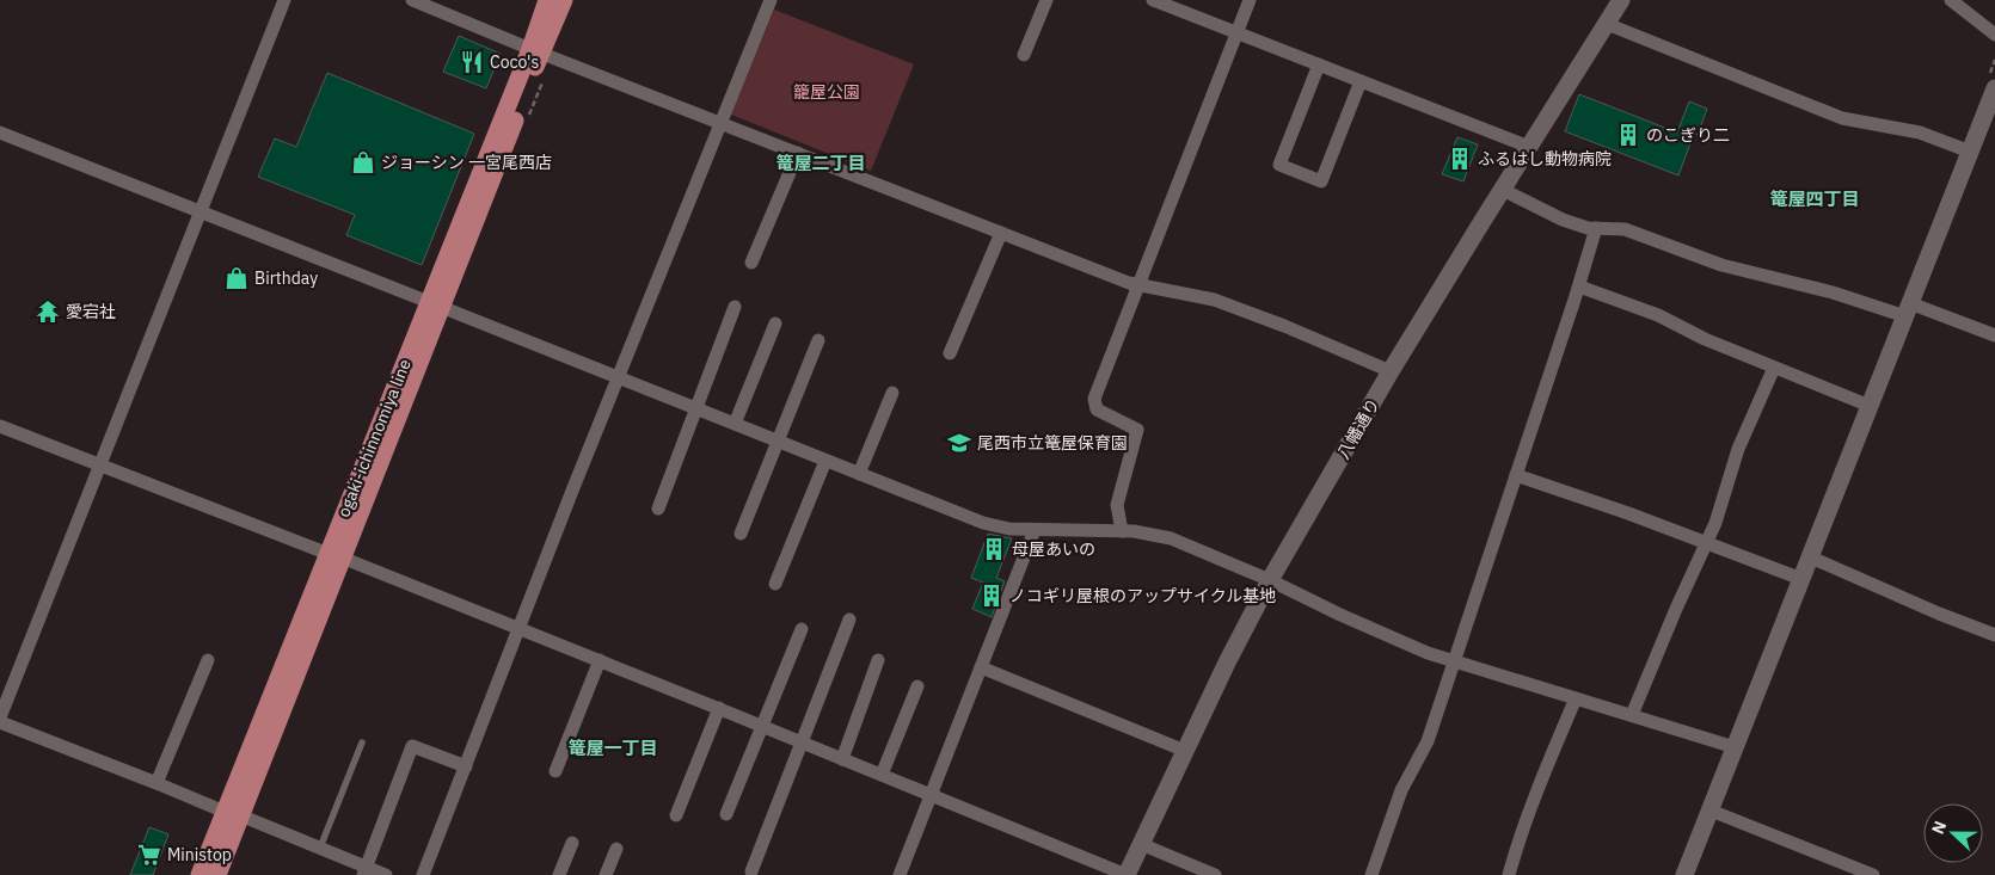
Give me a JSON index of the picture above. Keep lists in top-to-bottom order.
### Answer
{
  "streets": {
    "main road": ["ogaki-ichinnomiya line"],
    "street": ["八幡通り"]
  },
  "districts": ["篭屋二丁目", "篭屋四丁目", "篭屋一丁目"],
  "parks": ["籠屋公園"],
  "places": {
    "restaurant": ["Coco's"],
    "building": [
      "のこぎり二",
      "ふるはし動物病院",
      "母屋あいの",
      "ノコギリ屋根のアップサイクル基地"
    ],
    "shop": ["ジョーシン 一宮尾西店", "Birthday"],
    "temple": ["愛宕社"],
    "school or university": ["尾西市立篭屋保育園"],
    "supermarket": ["Ministop"]
  },
  "north": "left"
}
